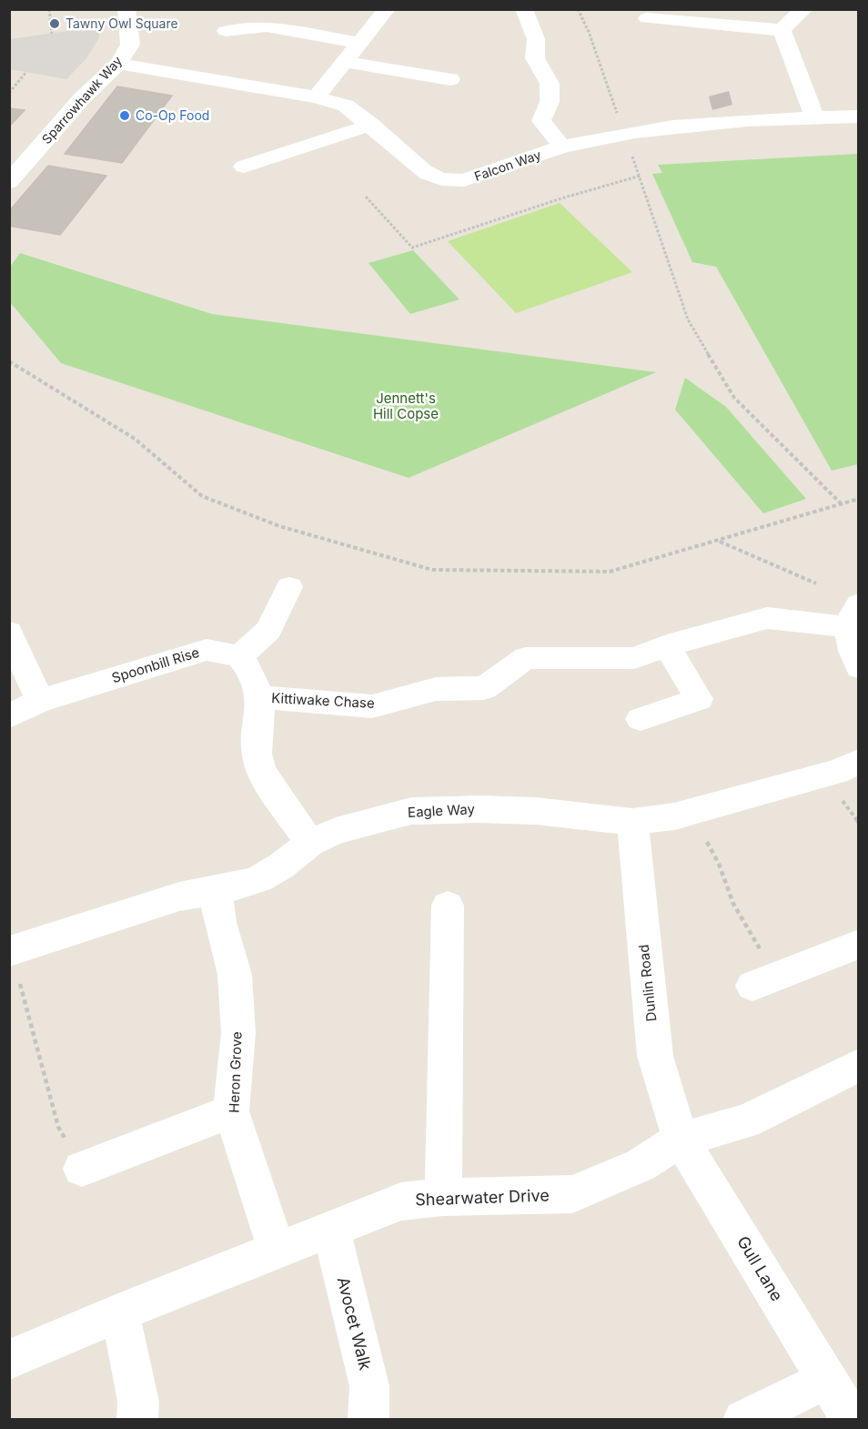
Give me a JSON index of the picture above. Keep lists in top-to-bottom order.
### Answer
{
  "streets": {
    "street": [
      "Sparrowhawk Way",
      "Falcon Way",
      "Spoonbill Rise",
      "Kittiwake Chase",
      "Eagle Way",
      "Dunlin Road",
      "Heron Grove",
      "Shearwater Drive",
      "Gull Lane",
      "Avocet Walk"
    ]
  },
  "crossings": [
    ["Sparrowhawk Way", "Falcon Way"],
    ["Eagle Way", "Dunlin Road"],
    ["Eagle Way", "Heron Grove"],
    ["Dunlin Road", "Shearwater Drive"],
    ["Dunlin Road", "Gull Lane"],
    ["Heron Grove", "Shearwater Drive"],
    ["Shearwater Drive", "Gull Lane"],
    ["Shearwater Drive", "Avocet Walk"]
  ],
  "parks": ["Jennett's Hill Copse"],
  "places": ["Tawny Owl Square", "Co-Op Food"]
}
